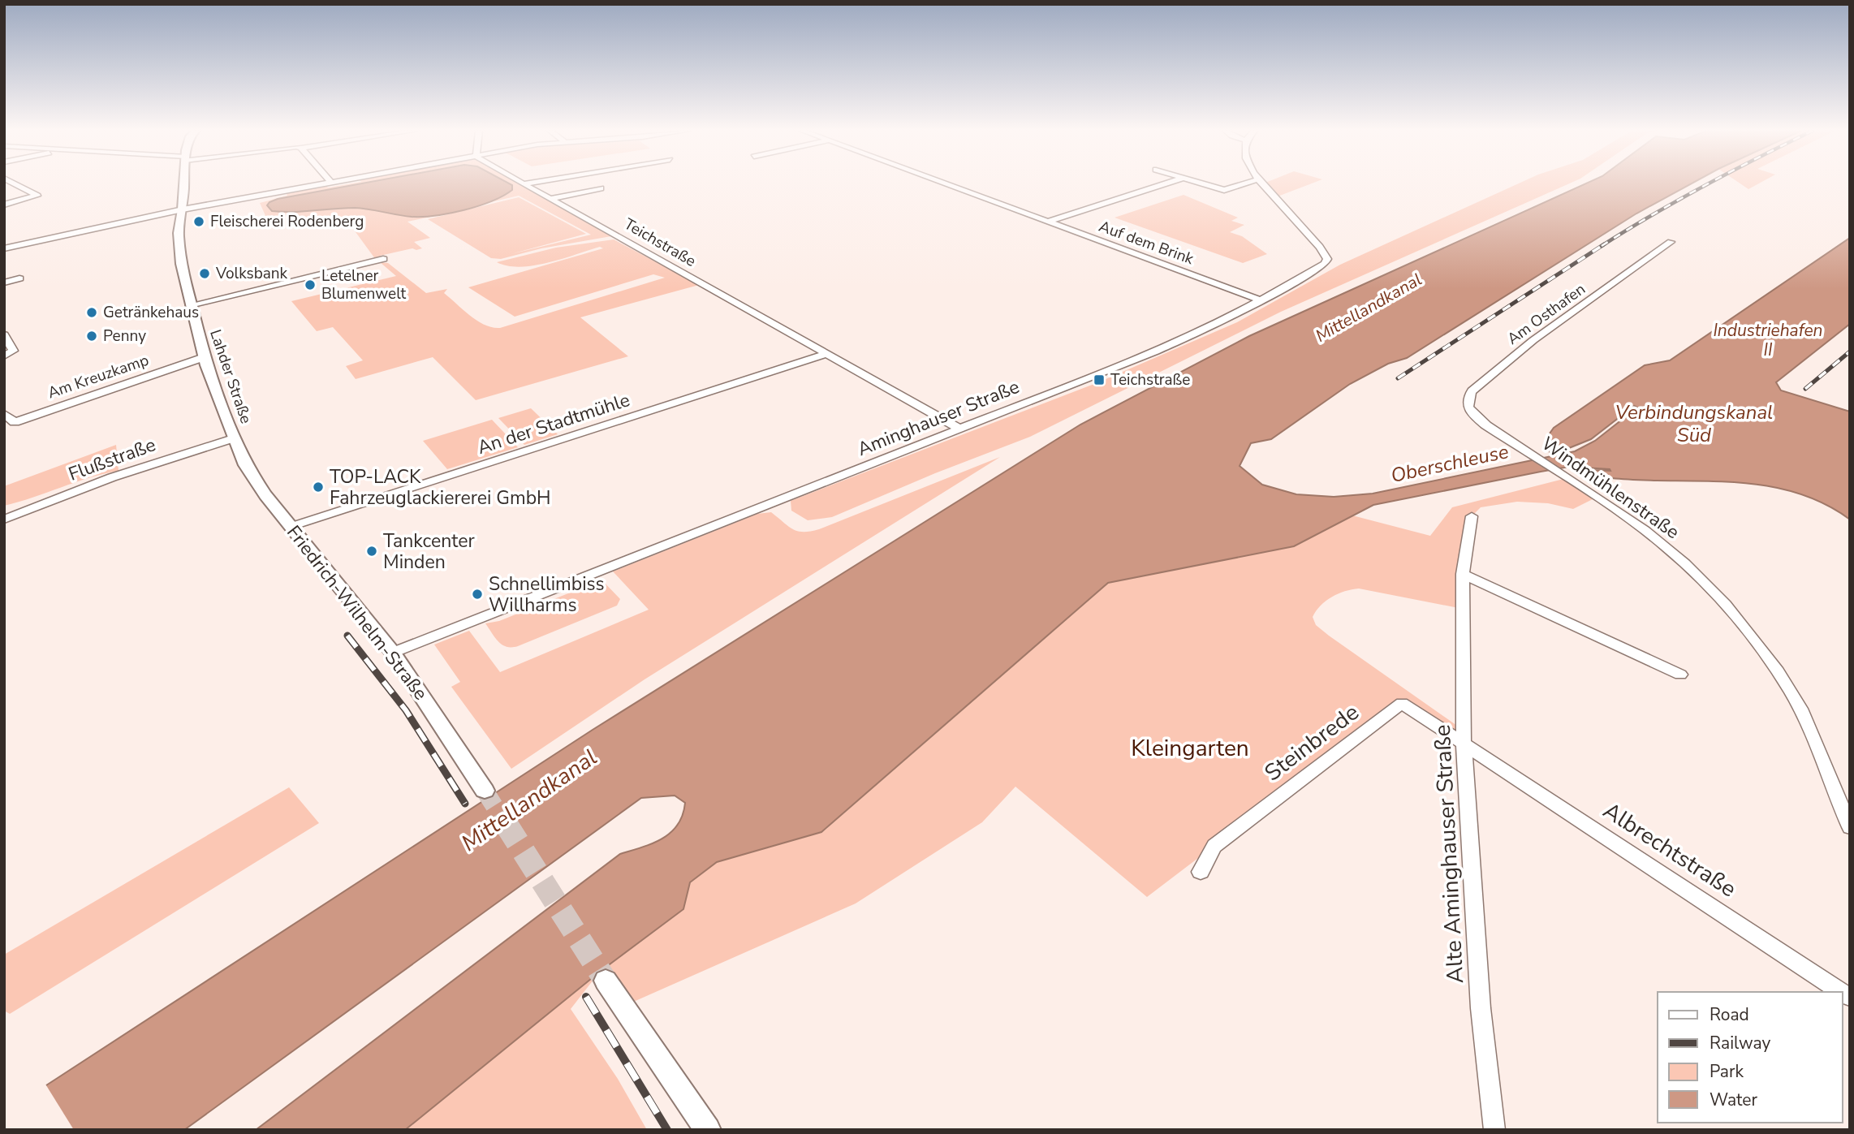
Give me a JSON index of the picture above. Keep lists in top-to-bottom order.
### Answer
{
  "streets": {
    "street": [
      "Teichstraße",
      "Auf dem Brink",
      "Am Osthafen",
      "Am Kreuzkamp",
      "Lahder Straße",
      "Aminghauser Straße",
      "An der Stadtmühle",
      "Flußstraße",
      "Windmühlenstraße",
      "Friedrich-Wilhelm-Straße",
      "Steinbrede",
      "Albrechtstraße",
      "Alte Aminghauser Straße"
    ]
  },
  "crossings": [
    ["Teichstraße", "Aminghauser Straße"],
    ["Teichstraße", "An der Stadtmühle"],
    ["Auf dem Brink", "Aminghauser Straße"],
    ["Am Osthafen", "Windmühlenstraße"],
    ["Am Kreuzkamp", "Lahder Straße"],
    ["Lahder Straße", "Flußstraße"],
    ["Lahder Straße", "Friedrich-Wilhelm-Straße"],
    ["Aminghauser Straße", "Friedrich-Wilhelm-Straße"],
    ["An der Stadtmühle", "Friedrich-Wilhelm-Straße"],
    ["Steinbrede", "Albrechtstraße"],
    ["Steinbrede", "Alte Aminghauser Straße"],
    ["Albrechtstraße", "Alte Aminghauser Straße"]
  ],
  "water": [
    "Mittellandkanal",
    "Industriehafen II",
    "Verbindungskanal Süd",
    "Oberschleuse"
  ],
  "parks": ["Kleingarten"],
  "places": {
    "other": [
      "Fleischerei Rodenberg",
      "Volksbank",
      "Letelner Blumenwelt",
      "Getränkehaus",
      "Penny",
      "TOP-LACK Fahrzeuglackiererei GmbH",
      "Tankcenter Minden",
      "Schnellimbiss Willharms"
    ],
    "transit": ["Teichstraße"]
  },
  "legend": [
    "Road",
    "Railway",
    "Park",
    "Water"
  ]
}
